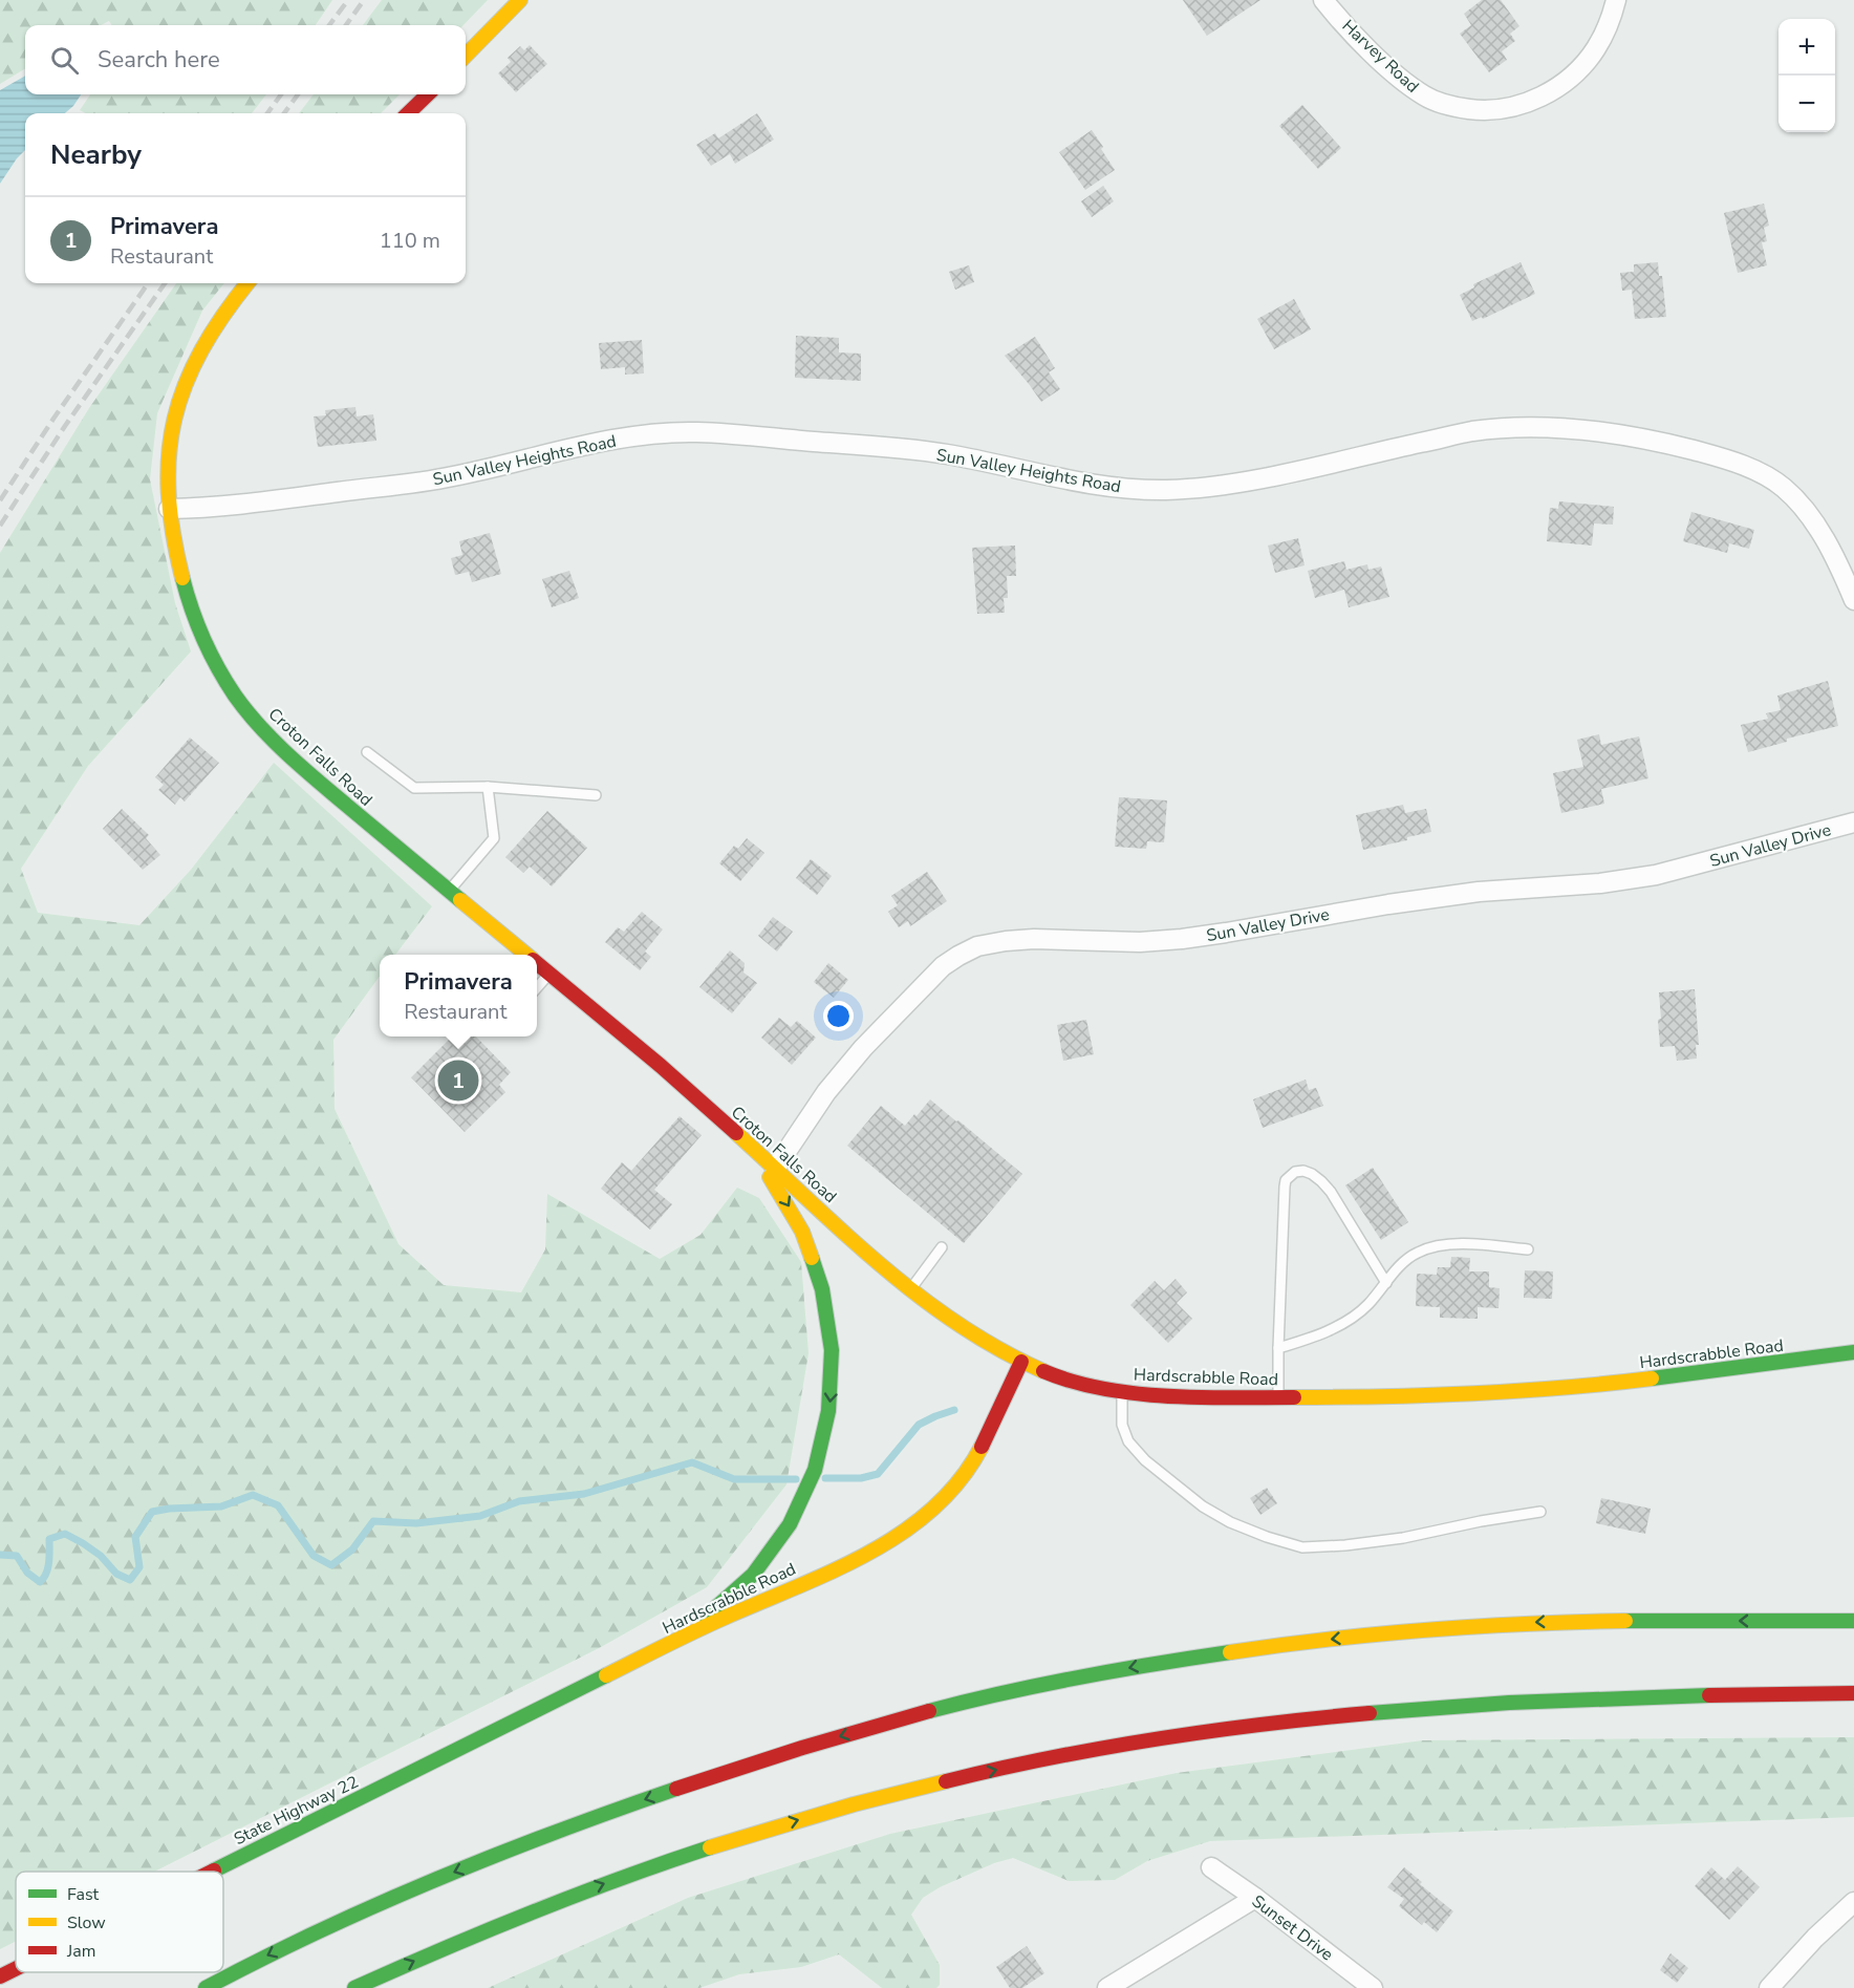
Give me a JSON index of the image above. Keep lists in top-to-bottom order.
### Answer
{
  "streets": {
    "main road": ["Croton Falls Road", "Hardscrabble Road", "State Highway 22"],
    "street": [
      "Harvey Road",
      "Sun Valley Heights Road",
      "Sun Valley Drive",
      "Sunset Drive"
    ]
  },
  "crossings": [
    ["Sun Valley Heights Road", "Croton Falls Road"],
    ["Croton Falls Road", "Sun Valley Drive"],
    ["Croton Falls Road", "Hardscrabble Road"],
    ["Hardscrabble Road", "State Highway 22"]
  ],
  "legend": ["Fast", "Slow", "Jam"],
  "page": {
    "map_buttons": ["+", "−"],
    "search": "Search here",
    "heading": "Nearby",
    "list": [
      {
        "mark": "1",
        "name": "Primavera",
        "note": "Restaurant",
        "value": "110 m"
      }
    ],
    "popup": ["Primavera", "Restaurant"],
    "pins": "1"
  }
}
